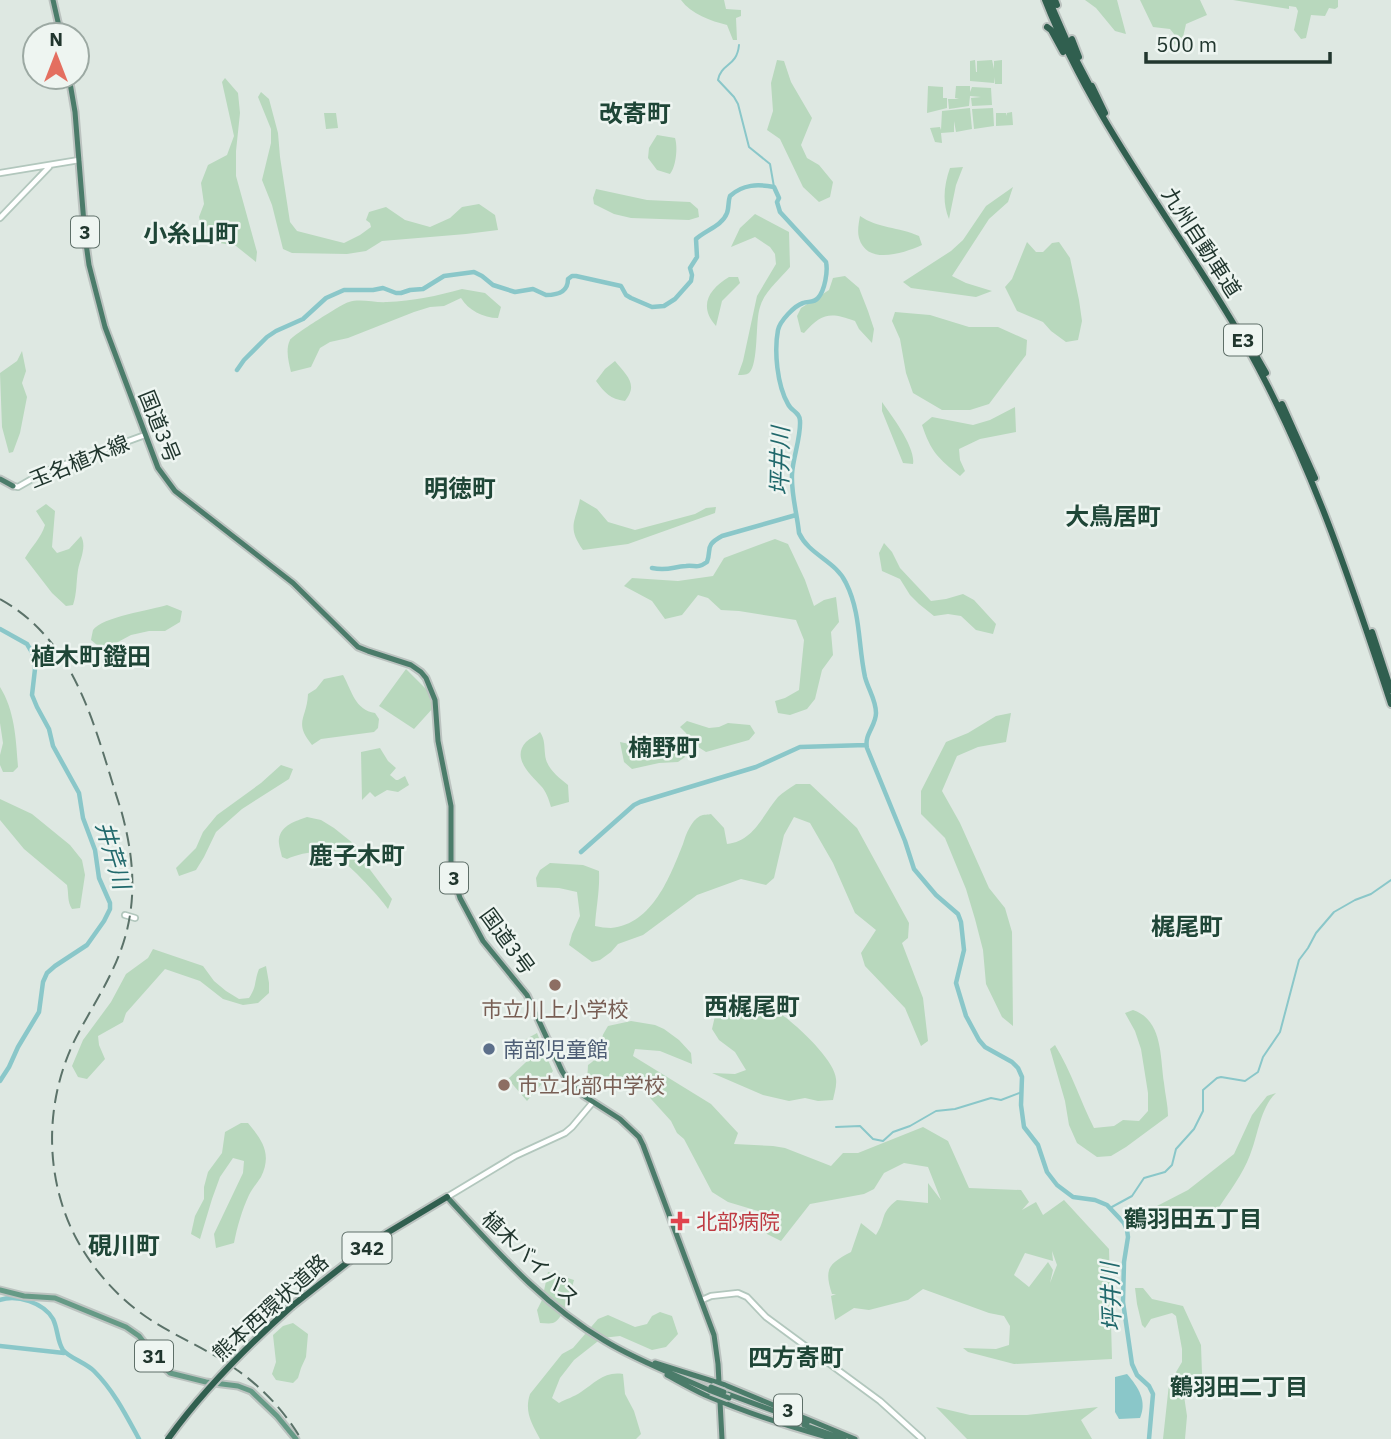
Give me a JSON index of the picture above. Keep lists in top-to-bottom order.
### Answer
{
  "streets": {
    "highway": [
      "3",
      "九州自動車道",
      "E3",
      "国道3号",
      "342",
      "植木バイパス",
      "熊本西環状道路"
    ],
    "main road": ["玉名植木線", "31"]
  },
  "crossings": [
    ["3", "国道3号"],
    ["3", "植木バイパス"],
    ["国道3号", "玉名植木線"],
    ["国道3号", "342"],
    ["342", "植木バイパス"],
    ["342", "熊本西環状道路"],
    ["植木バイパス", "熊本西環状道路"]
  ],
  "districts": [
    "改寄町",
    "小糸山町",
    "明徳町",
    "大鳥居町",
    "植木町鐙田",
    "楠野町",
    "鹿子木町",
    "梶尾町",
    "西梶尾町",
    "鶴羽田五丁目",
    "硯川町",
    "四方寄町",
    "鶴羽田二丁目"
  ],
  "water": ["坪井川", "井芹川"],
  "places": {
    "other": ["市立川上小学校", "南部児童館", "市立北部中学校"],
    "health": ["北部病院"]
  },
  "scale_bar": "500 m",
  "north": "top"
}
